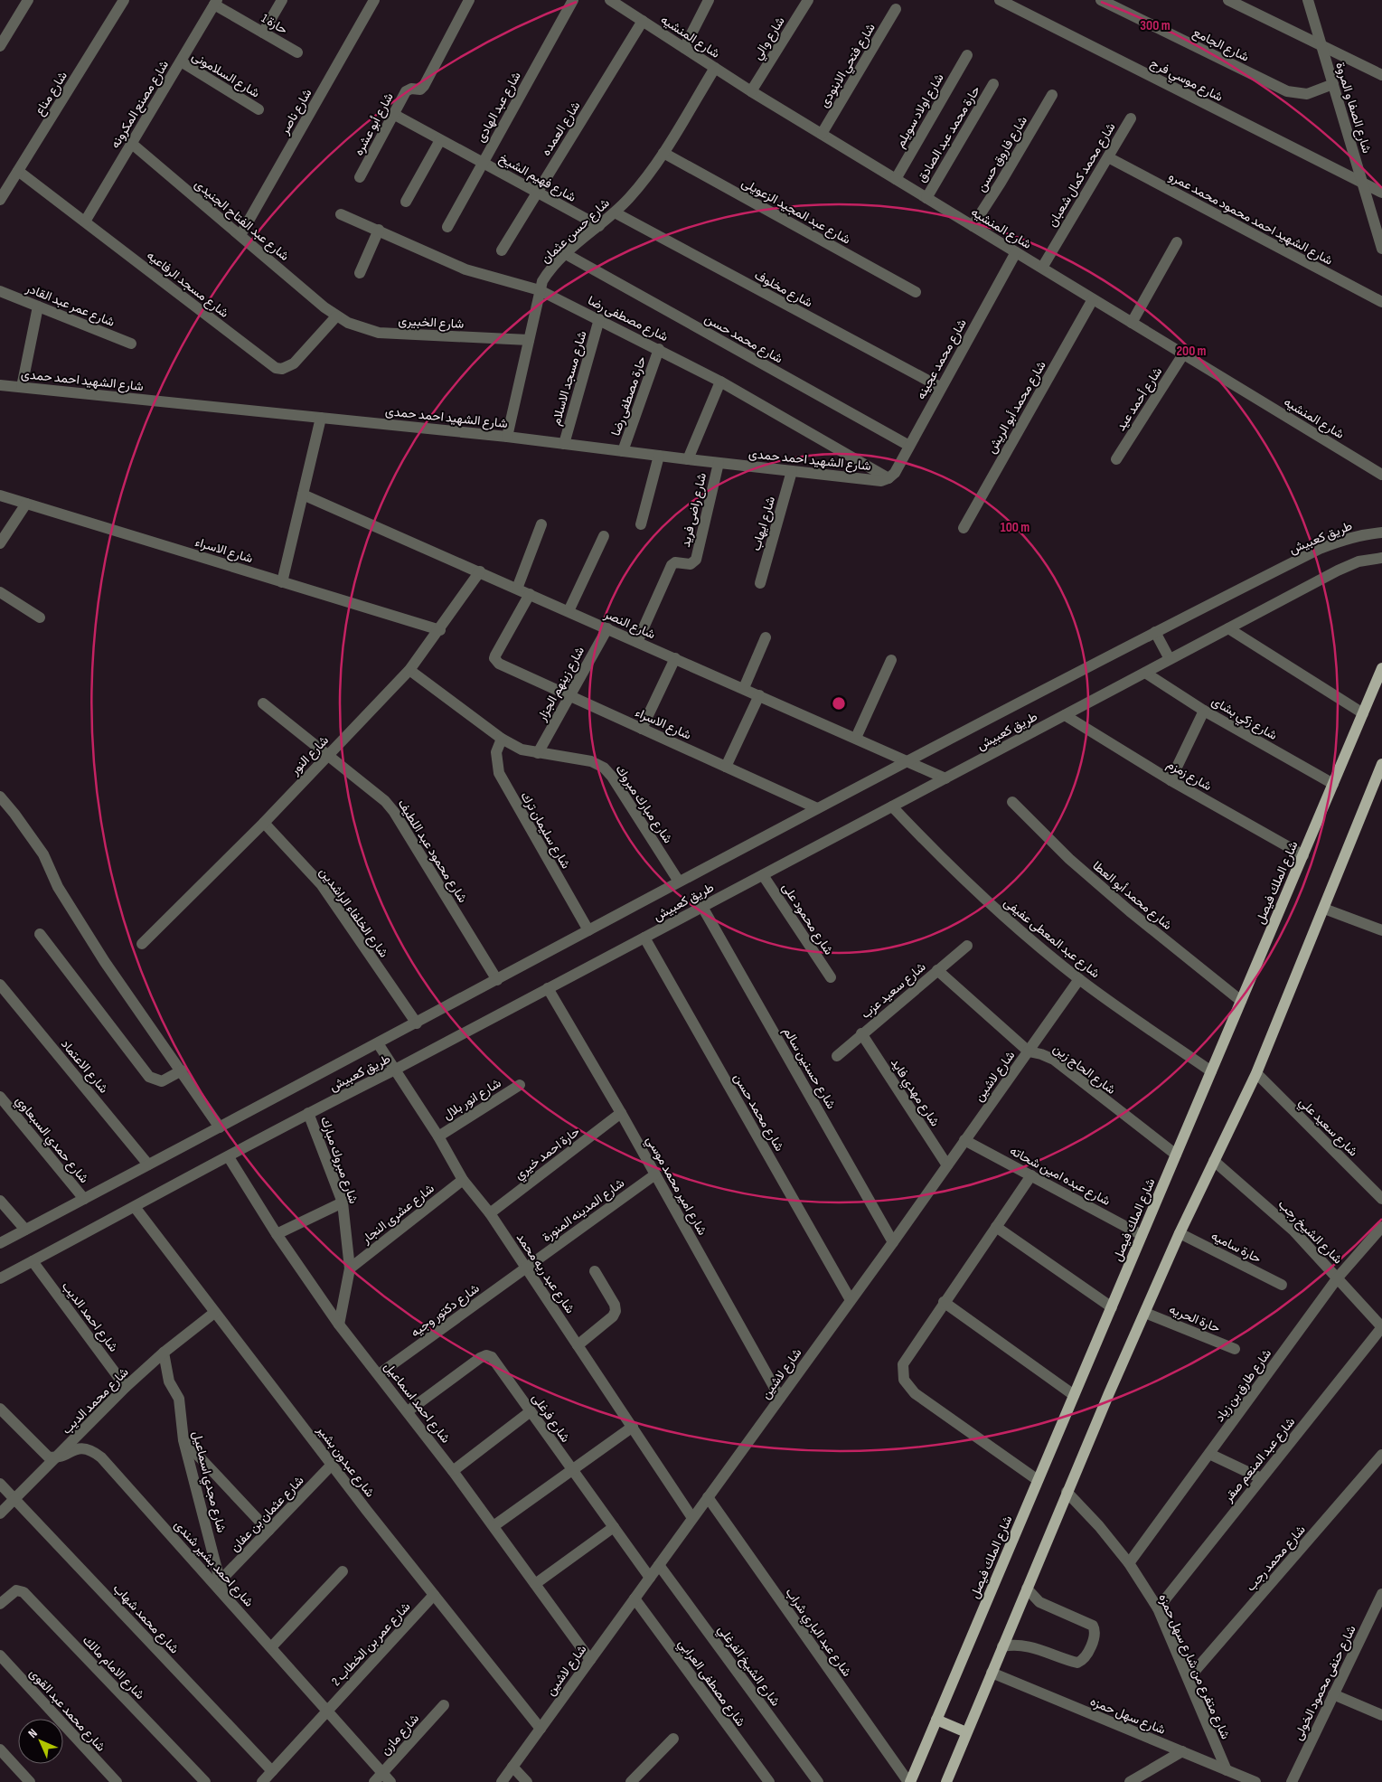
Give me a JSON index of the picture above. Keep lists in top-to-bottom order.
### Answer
{
  "streets": {
    "main road": ["شارع الملك فيصل"],
    "street": [
      "حارة 1",
      "شارع المنشيه",
      "شارع والي",
      "شارع الجامع",
      "شارع فتحي الابنودى",
      "شارع السلامونى",
      "شارع موسي فرج",
      "شارع مناع",
      "شارع مصنع المكرونه",
      "شارع عبد الهادى",
      "شارع الصفا و المروة",
      "شارع اولاد سويلم",
      "شارع ناصر",
      "شارع أبو عشره",
      "شارع العمده",
      "حارة محمد عبد الصادق",
      "شارع فاروق حسن",
      "شارع محمد كمال شعبان",
      "شارع فهيم الشيخ",
      "شارع عبد المجيد الزعويلى",
      "شارع الشهيد احمد محمود محمد عمرو",
      "شارع عبد الفتاح الجنيدى",
      "شارع حسن عثمان",
      "شارع مسجد الرفاعيه",
      "شارع مخلوف",
      "شارع عمر عبد القادر",
      "شارع مصطفى رضا",
      "شارع الخبيرى",
      "شارع محمد حسن",
      "شارع محمد عجينه",
      "شارع مسجد الاسلام",
      "شارع الشهيد احمد حمدى",
      "حارة مصطفى رضا",
      "شارع أحمد عيد",
      "شارع محمد أبو الريش",
      "شارع راضى فريد",
      "شارع ايهاب",
      "طريق كعبيش",
      "شارع الاسراء",
      "شارع النصر",
      "شارع زينهم الجزار",
      "شارع زكي بشاى",
      "شارع النور",
      "شارع زمزم",
      "شارع مبارك مبروك",
      "شارع سليمان ترك",
      "شارع محمود عبد اللطيف",
      "شارع محمد أبو العطا",
      "شارع الخلفاء الراشدين",
      "شارع محمود على",
      "شارع عبد المعطى عفيفى",
      "شارع سعيد عزب",
      "شارع الاعتماد",
      "شارع حسنين سالم",
      "شارع الحاج زين",
      "شارع لاشين",
      "شارع مهدي فايد",
      "شارع انور بلال",
      "شارع سعيد علي",
      "شارع حمدي السبعاوي",
      "حارة احمد خيري",
      "شارع مبروك مبارك",
      "شارع عبده امين شحاته",
      "شارع امير محمد موسي",
      "شارع المدينه المنورة",
      "شارع عشرى النجار",
      "شارع الشيخ رجب",
      "حارة ساميه",
      "شارع عبد ريه محمد",
      "شارع دكتور وجيه",
      "شارع احمد الديب",
      "حارة الحريه",
      "شارع طارق بن زياد",
      "شارع محمد الديب",
      "شارع احمد اسماعيل",
      "شارع فرغلى",
      "شارع عبد المنعم صقر",
      "شارع عبدون بشير",
      "شارع مجدي اسماعيل",
      "شارع عثمان بن عفان",
      "شارع محمد رجب",
      "شارع احمد بشير شندى",
      "شارع محمد شهاب",
      "شارع عبد الباري شراب",
      "شارع عمر بن الخطاب 2",
      "شارع الشيخ الفرغلي",
      "شارع متفرع من شارع سهل حمزه",
      "شارع الامام مالك",
      "شارع مصطفى العرابي",
      "شارع حنفى محمود الخولى",
      "شارع محمد عبد القوى",
      "شارع سهل حمزه",
      "شارع مازن"
    ]
  },
  "crossings": [
    ["حارة 1", "شارع مصنع المكرونه"],
    ["شارع المنشيه", "شارع والي"],
    ["شارع المنشيه", "شارع فتحي الابنودى"],
    ["شارع المنشيه", "شارع اولاد سويلم"],
    ["شارع المنشيه", "شارع العمده"],
    ["شارع المنشيه", "حارة محمد عبد الصادق"],
    ["شارع المنشيه", "شارع فاروق حسن"],
    ["شارع المنشيه", "شارع محمد كمال شعبان"],
    ["شارع المنشيه", "شارع حسن عثمان"],
    ["شارع المنشيه", "شارع محمد عجينه"],
    ["شارع المنشيه", "شارع أحمد عيد"],
    ["شارع المنشيه", "شارع محمد أبو الريش"],
    ["شارع الجامع", "شارع الصفا و المروة"],
    ["شارع السلامونى", "شارع مصنع المكرونه"],
    ["شارع موسي فرج", "شارع الصفا و المروة"],
    ["شارع مناع", "شارع مسجد الرفاعيه"],
    ["شارع مصنع المكرونه", "شارع عبد الفتاح الجنيدى"],
    ["شارع مصنع المكرونه", "شارع مسجد الرفاعيه"],
    ["شارع عبد الهادى", "شارع فهيم الشيخ"],
    ["شارع ناصر", "شارع عبد الفتاح الجنيدى"],
    ["شارع أبو عشره", "شارع فهيم الشيخ"],
    ["شارع العمده", "شارع فهيم الشيخ"],
    ["شارع محمد كمال شعبان", "شارع الشهيد احمد محمود محمد عمرو"],
    ["شارع فهيم الشيخ", "شارع حسن عثمان"],
    ["شارع عبد المجيد الزعويلى", "شارع حسن عثمان"],
    ["شارع عبد الفتاح الجنيدى", "شارع مسجد الرفاعيه"],
    ["شارع عبد الفتاح الجنيدى", "شارع الخبيرى"],
    ["شارع حسن عثمان", "شارع مخلوف"],
    ["شارع حسن عثمان", "شارع مصطفى رضا"],
    ["شارع حسن عثمان", "شارع الخبيرى"],
    ["شارع حسن عثمان", "شارع محمد حسن"],
    ["شارع حسن عثمان", "شارع الشهيد احمد حمدى"],
    ["شارع مسجد الرفاعيه", "شارع الخبيرى"],
    ["شارع مخلوف", "شارع محمد عجينه"],
    ["شارع مصطفى رضا", "شارع محمد عجينه"],
    ["شارع مصطفى رضا", "شارع مسجد الاسلام"],
    ["شارع مصطفى رضا", "شارع الشهيد احمد حمدى"],
    ["شارع مصطفى رضا", "حارة مصطفى رضا"],
    ["شارع محمد حسن", "شارع محمد عجينه"],
    ["شارع محمد حسن", "طريق كعبيش"],
    ["شارع محمد حسن", "شارع لاشين"],
    ["شارع محمد عجينه", "شارع الشهيد احمد حمدى"],
    ["شارع مسجد الاسلام", "شارع الشهيد احمد حمدى"],
    ["شارع الشهيد احمد حمدى", "حارة مصطفى رضا"],
    ["شارع الشهيد احمد حمدى", "شارع راضى فريد"],
    ["شارع الشهيد احمد حمدى", "شارع ايهاب"],
    ["شارع راضى فريد", "شارع النصر"],
    ["طريق كعبيش", "شارع الاسراء"],
    ["طريق كعبيش", "شارع النصر"],
    ["طريق كعبيش", "شارع زكي بشاى"],
    ["طريق كعبيش", "شارع زمزم"],
    ["طريق كعبيش", "شارع مبارك مبروك"],
    ["طريق كعبيش", "شارع سليمان ترك"],
    ["طريق كعبيش", "شارع محمود عبد اللطيف"],
    ["طريق كعبيش", "شارع الخلفاء الراشدين"],
    ["طريق كعبيش", "شارع محمود على"],
    ["طريق كعبيش", "شارع عبد المعطى عفيفى"],
    ["طريق كعبيش", "شارع الاعتماد"],
    ["طريق كعبيش", "شارع حسنين سالم"],
    ["طريق كعبيش", "شارع حمدي السبعاوي"],
    ["طريق كعبيش", "شارع مبروك مبارك"],
    ["طريق كعبيش", "شارع امير محمد موسي"],
    ["طريق كعبيش", "شارع عبد ريه محمد"],
    ["طريق كعبيش", "شارع احمد الديب"],
    ["طريق كعبيش", "شارع احمد اسماعيل"],
    ["طريق كعبيش", "شارع عبدون بشير"],
    ["شارع الاسراء", "شارع النصر"],
    ["شارع الاسراء", "شارع زينهم الجزار"],
    ["شارع الاسراء", "شارع النور"],
    ["شارع النصر", "شارع زينهم الجزار"],
    ["شارع النصر", "شارع النور"],
    ["شارع زينهم الجزار", "شارع مبارك مبروك"],
    ["شارع زكي بشاى", "شارع الملك فيصل"],
    ["شارع النور", "شارع مبارك مبروك"],
    ["شارع النور", "شارع محمود عبد اللطيف"],
    ["شارع النور", "شارع الخلفاء الراشدين"],
    ["شارع زمزم", "شارع الملك فيصل"],
    ["شارع مبارك مبروك", "شارع سليمان ترك"],
    ["شارع الملك فيصل", "شارع محمد أبو العطا"],
    ["شارع الملك فيصل", "شارع عبد المعطى عفيفى"],
    ["شارع الملك فيصل", "شارع الحاج زين"],
    ["شارع الملك فيصل", "شارع عبده امين شحاته"],
    ["شارع الملك فيصل", "شارع عبد الباري شراب"],
    ["شارع عبد المعطى عفيفى", "شارع لاشين"],
    ["شارع سعيد عزب", "شارع الحاج زين"],
    ["شارع سعيد عزب", "شارع مهدي فايد"],
    ["شارع حسنين سالم", "شارع لاشين"],
    ["شارع الحاج زين", "شارع لاشين"],
    ["شارع لاشين", "شارع مهدي فايد"],
    ["شارع لاشين", "شارع عبده امين شحاته"],
    ["شارع لاشين", "شارع امير محمد موسي"],
    ["شارع لاشين", "شارع عبد ريه محمد"],
    ["شارع لاشين", "شارع احمد اسماعيل"],
    ["شارع لاشين", "شارع فرغلى"],
    ["شارع لاشين", "شارع عبدون بشير"],
    ["شارع لاشين", "شارع عبد الباري شراب"],
    ["شارع لاشين", "شارع الشيخ الفرغلي"],
    ["شارع لاشين", "شارع مصطفى العرابي"],
    ["شارع انور بلال", "شارع عبد ريه محمد"],
    ["حارة احمد خيري", "شارع امير محمد موسي"],
    ["حارة احمد خيري", "شارع عبد ريه محمد"],
    ["شارع مبروك مبارك", "شارع عشرى النجار"],
    ["شارع مبروك مبارك", "شارع احمد اسماعيل"],
    ["شارع امير محمد موسي", "شارع المدينه المنورة"],
    ["شارع المدينه المنورة", "شارع عبد ريه محمد"],
    ["شارع المدينه المنورة", "شارع دكتور وجيه"],
    ["شارع عشرى النجار", "شارع عبد ريه محمد"],
    ["شارع الشيخ رجب", "شارع طارق بن زياد"],
    ["شارع الشيخ رجب", "شارع عبد المنعم صقر"],
    ["شارع عبد ريه محمد", "شارع دكتور وجيه"],
    ["شارع دكتور وجيه", "شارع احمد اسماعيل"],
    ["شارع احمد الديب", "شارع محمد الديب"],
    ["شارع طارق بن زياد", "شارع متفرع من شارع سهل حمزه"],
    ["شارع محمد الديب", "شارع عبدون بشير"],
    ["شارع محمد الديب", "شارع مجدي اسماعيل"],
    ["شارع محمد الديب", "شارع احمد بشير شندى"],
    ["شارع محمد الديب", "شارع محمد شهاب"],
    ["شارع احمد اسماعيل", "شارع فرغلى"],
    ["شارع عبد المنعم صقر", "شارع متفرع من شارع سهل حمزه"],
    ["شارع عبدون بشير", "شارع عثمان بن عفان"],
    ["شارع عبدون بشير", "شارع عمر بن الخطاب 2"],
    ["شارع مجدي اسماعيل", "شارع عثمان بن عفان"],
    ["شارع مجدي اسماعيل", "شارع احمد بشير شندى"],
    ["شارع محمد رجب", "شارع متفرع من شارع سهل حمزه"],
    ["شارع احمد بشير شندى", "شارع عمر بن الخطاب 2"],
    ["شارع احمد بشير شندى", "شارع مازن"],
    ["شارع محمد شهاب", "شارع عمر بن الخطاب 2"],
    ["شارع متفرع من شارع سهل حمزه", "شارع سهل حمزه"]
  ],
  "north": "top left",
  "rings": ["300 m", "200 m", "100 m"]
}
